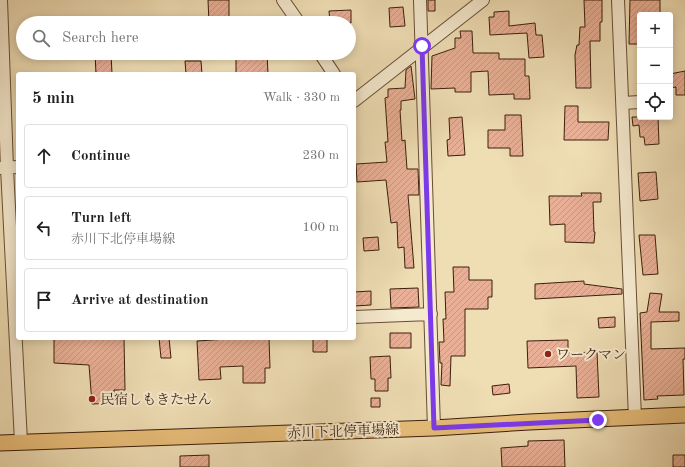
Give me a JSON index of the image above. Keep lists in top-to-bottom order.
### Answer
{
  "streets": {
    "main road": ["赤川下北停車場線"]
  },
  "places": ["ワークマン", "民宿しもきたせん"],
  "page": {
    "map_buttons": ["+", "−"],
    "search": "Search here",
    "heading": ["5 min", "Walk · 330 m"],
    "list": [
      ["Continue", "230 m"],
      ["Turn left", "赤川下北停車場線", "100 m"],
      "Arrive at destination"
    ]
  }
}
